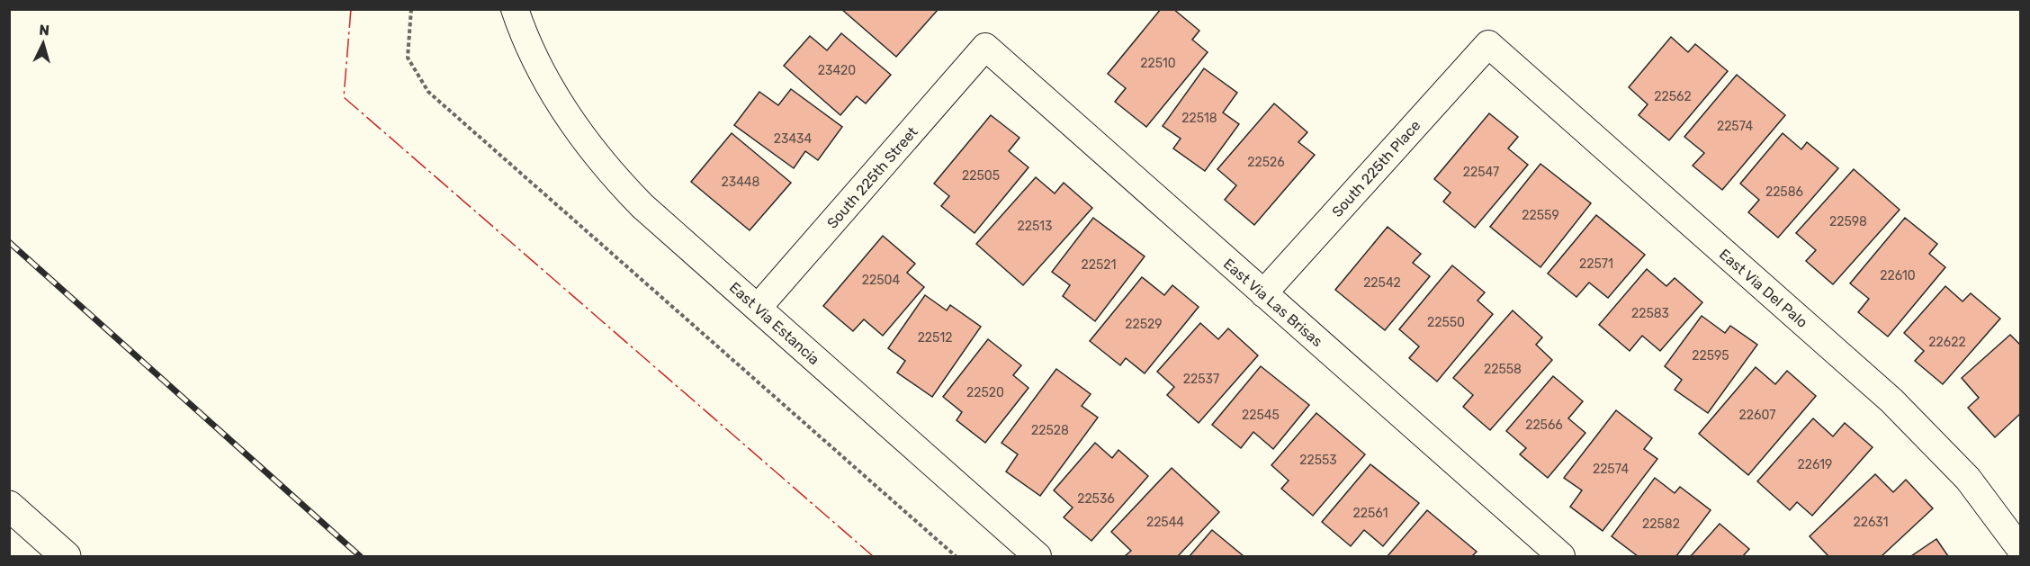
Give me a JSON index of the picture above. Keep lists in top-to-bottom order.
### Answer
{
  "streets": {
    "street": [
      "South 225th Place",
      "South 225th Street",
      "East Via Del Palo",
      "East Via Las Brisas",
      "East Via Estancia"
    ]
  },
  "crossings": [
    ["South 225th Place", "East Via Del Palo"],
    ["South 225th Place", "East Via Las Brisas"],
    ["South 225th Street", "East Via Las Brisas"],
    ["South 225th Street", "East Via Estancia"]
  ],
  "house_numbers": [
    "22510",
    "23420",
    "22562",
    "22518",
    "22574",
    "23434",
    "22526",
    "22547",
    "22505",
    "23448",
    "22586",
    "22559",
    "22598",
    "22513",
    "22571",
    "22521",
    "22610",
    "22504",
    "22542",
    "22583",
    "22550",
    "22529",
    "22512",
    "22622",
    "22595",
    "22558",
    "22537",
    "22520",
    "22545",
    "22607",
    "22566",
    "22528",
    "22553",
    "22619",
    "22574",
    "22536",
    "22561",
    "22544",
    "22631",
    "22582"
  ],
  "north": "top"
}
